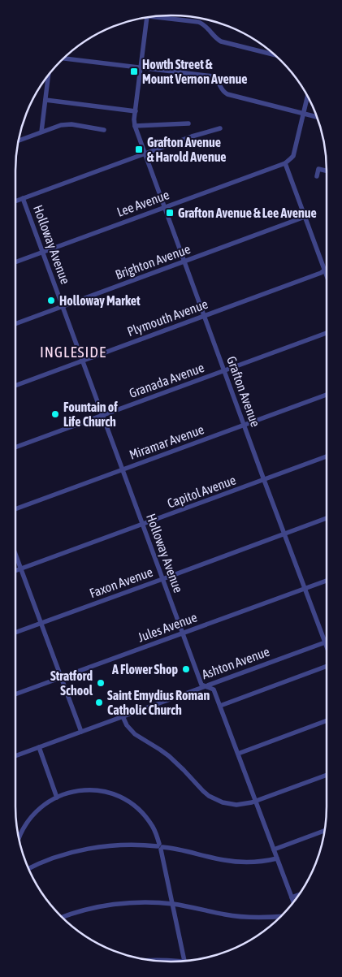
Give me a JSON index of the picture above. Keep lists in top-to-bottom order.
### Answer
{
  "streets": {
    "street": [
      "Lee Avenue",
      "Holloway Avenue",
      "Brighton Avenue",
      "Plymouth Avenue",
      "Granada Avenue",
      "Grafton Avenue",
      "Miramar Avenue",
      "Capitol Avenue",
      "Faxon Avenue",
      "Jules Avenue",
      "Ashton Avenue"
    ]
  },
  "crossings": [
    ["Lee Avenue", "Holloway Avenue"],
    ["Lee Avenue", "Grafton Avenue"],
    ["Holloway Avenue", "Brighton Avenue"],
    ["Holloway Avenue", "Plymouth Avenue"],
    ["Holloway Avenue", "Granada Avenue"],
    ["Holloway Avenue", "Miramar Avenue"],
    ["Holloway Avenue", "Capitol Avenue"],
    ["Holloway Avenue", "Faxon Avenue"],
    ["Holloway Avenue", "Jules Avenue"],
    ["Holloway Avenue", "Ashton Avenue"],
    ["Brighton Avenue", "Grafton Avenue"],
    ["Plymouth Avenue", "Grafton Avenue"],
    ["Granada Avenue", "Grafton Avenue"],
    ["Grafton Avenue", "Miramar Avenue"],
    ["Grafton Avenue", "Capitol Avenue"],
    ["Grafton Avenue", "Faxon Avenue"],
    ["Grafton Avenue", "Jules Avenue"],
    ["Grafton Avenue", "Ashton Avenue"]
  ],
  "districts": ["INGLESIDE"],
  "places": {
    "transit": ["Howth Street & Mount Vernon Avenue", "Grafton Avenue & Harold Avenue", "Grafton Avenue & Lee Avenue"],
    "other": [
      "Holloway Market",
      "Fountain of Life Church",
      "A Flower Shop",
      "Stratford School",
      "Saint Emydius Roman Catholic Church"
    ]
  }
}
